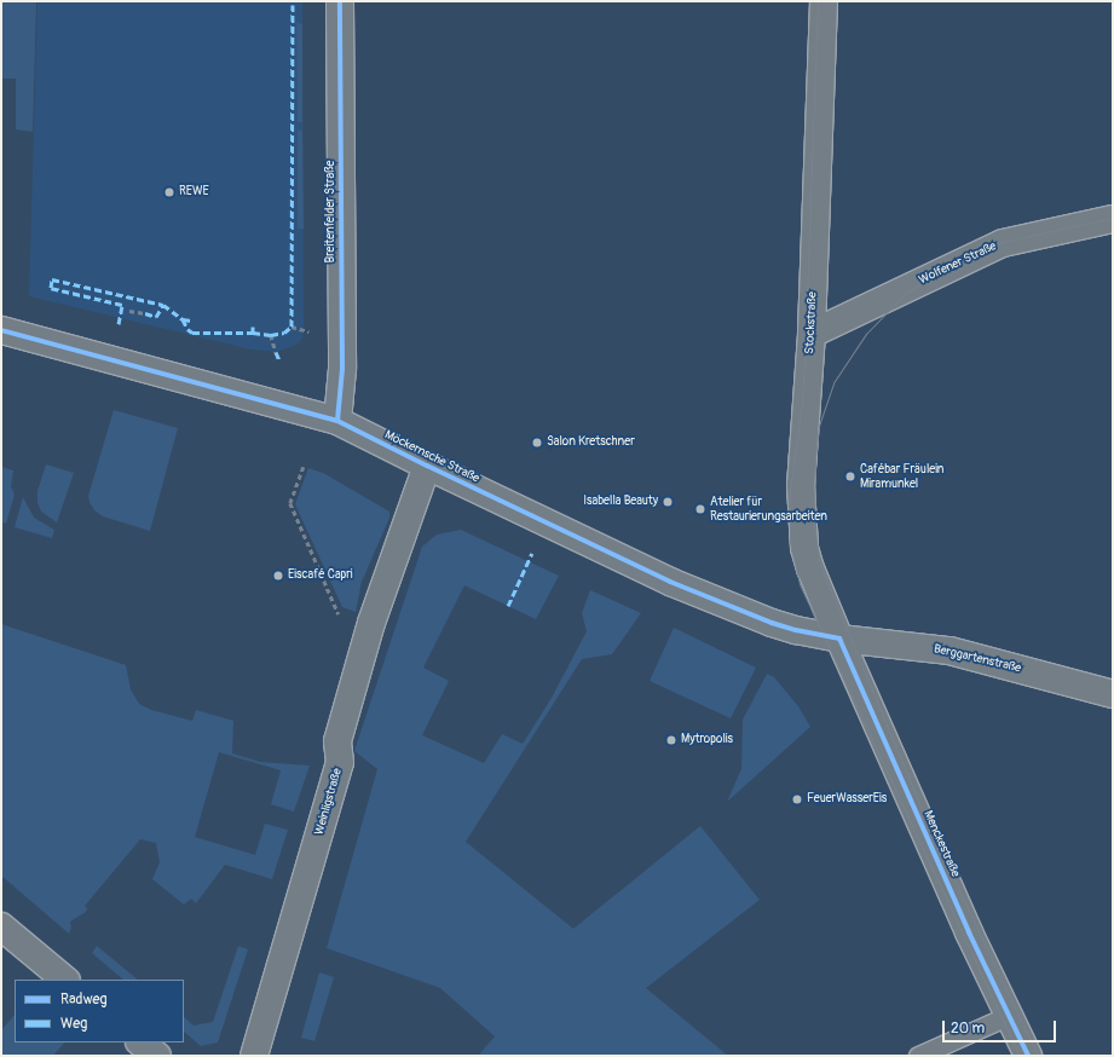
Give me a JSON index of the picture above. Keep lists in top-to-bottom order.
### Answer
{
  "streets": {
    "street": [
      "Breitenfelder Straße",
      "Wolfener Straße",
      "Stockstraße",
      "Möckernsche Straße",
      "Berggartenstraße",
      "Weinligstraße",
      "Menckestraße"
    ]
  },
  "crossings": [
    ["Breitenfelder Straße", "Möckernsche Straße"],
    ["Wolfener Straße", "Stockstraße"],
    ["Stockstraße", "Möckernsche Straße"],
    ["Stockstraße", "Berggartenstraße"],
    ["Stockstraße", "Menckestraße"],
    ["Möckernsche Straße", "Berggartenstraße"],
    ["Möckernsche Straße", "Weinligstraße"],
    ["Möckernsche Straße", "Menckestraße"],
    ["Berggartenstraße", "Menckestraße"]
  ],
  "places": [
    "REWE",
    "Salon Kretschner",
    "Cafébar Fräulein Miramunkel",
    "Isabella Beauty",
    "Atelier für Restaurierungsarbeiten",
    "Eiscafé Capri",
    "Mytropolis",
    "FeuerWasserEis"
  ],
  "legend": ["Radweg", "Weg"],
  "scale_bar": "20 m"
}
